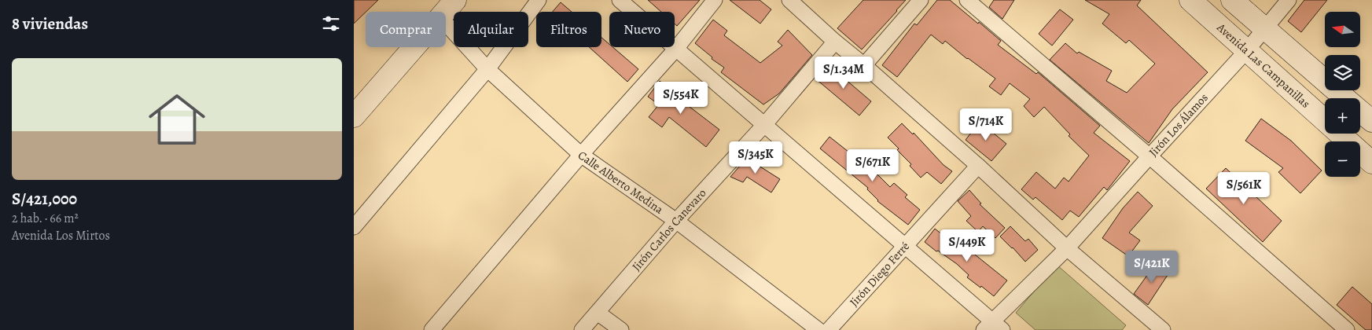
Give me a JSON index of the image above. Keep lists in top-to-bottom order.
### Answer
{
  "streets": {
    "street": [
      "Avenida Las Campanillas",
      "Jirón Los Álamos",
      "Calle Alberto Medina",
      "Jirón Carlos Canevaro",
      "Jirón Diego Ferré"
    ]
  },
  "crossings": [
    ["Avenida Las Campanillas", "Jirón Los Álamos"],
    ["Calle Alberto Medina", "Jirón Carlos Canevaro"]
  ],
  "north": "left",
  "page": {
    "heading": "8 viviendas",
    "map_buttons": ["+", "−"],
    "chip": [
      "Comprar",
      "Alquilar",
      "Filtros",
      "Nuevo"
    ],
    "list": [
      {
        "name": "S/421,000",
        "note": "2 hab. · 66 m² · Avenida Los Mirtos"
      }
    ],
    "price": [
      "S/1.34M",
      "S/554K",
      "S/714K",
      "S/345K",
      "S/671K",
      "S/561K",
      "S/449K",
      "S/421K"
    ]
  }
}
